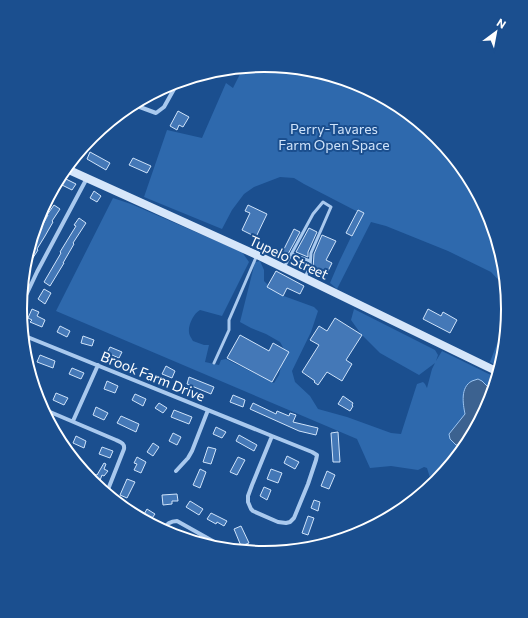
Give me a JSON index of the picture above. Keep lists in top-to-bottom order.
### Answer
{
  "streets": {
    "main road": ["Tupelo Street"],
    "street": ["Brook Farm Drive"]
  },
  "parks": ["Perry-Tavares Farm Open Space"],
  "north": "top right"
}
